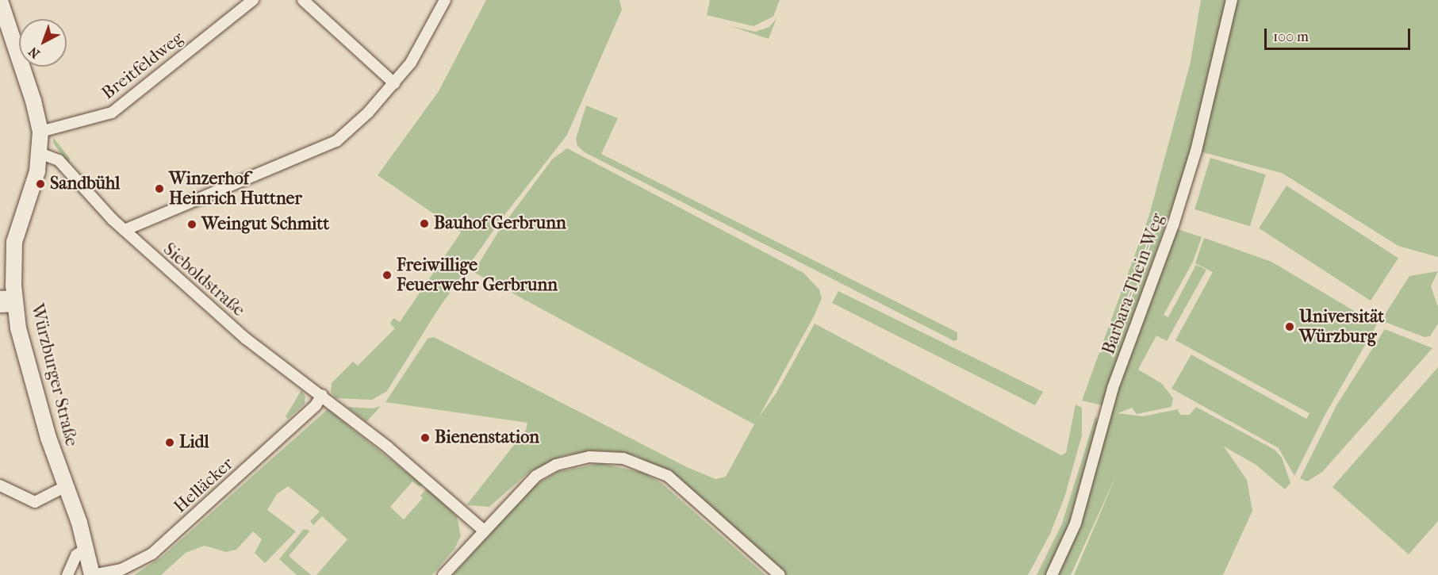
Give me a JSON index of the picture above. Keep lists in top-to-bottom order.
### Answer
{
  "streets": {
    "street": [
      "Breitfeldweg",
      "Sieboldstraße",
      "Barbara-Thein-Weg",
      "Würzburger Straße",
      "Helläcker"
    ]
  },
  "crossings": [
    ["Breitfeldweg", "Würzburger Straße"],
    ["Sieboldstraße", "Würzburger Straße"],
    ["Sieboldstraße", "Helläcker"],
    ["Würzburger Straße", "Helläcker"]
  ],
  "places": [
    "Sandbühl",
    "Winzerhof Heinrich Huttner",
    "Bauhof Gerbrunn",
    "Weingut Schmitt",
    "Freiwillige Feuerwehr Gerbrunn",
    "Universität Würzburg",
    "Bienenstation",
    "Lidl"
  ],
  "scale_bar": "100 m",
  "north": "bottom left"
}
